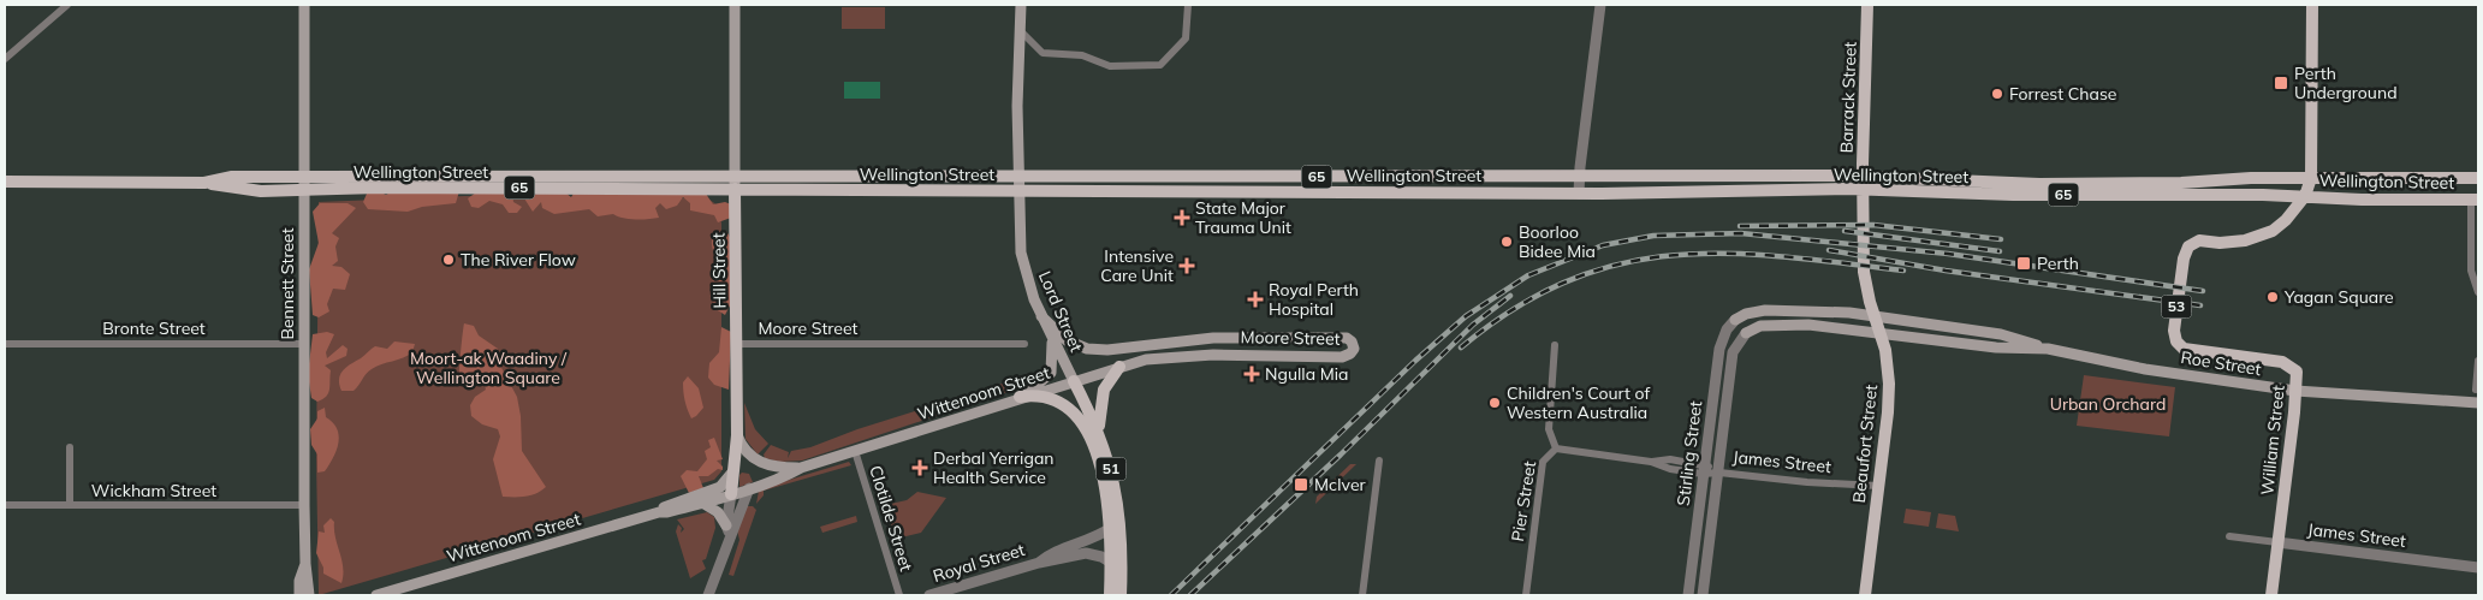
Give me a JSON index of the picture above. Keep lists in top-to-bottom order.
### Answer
{
  "streets": {
    "main road": [
      "Barrack Street",
      "Wellington Street",
      "65",
      "Hill Street",
      "Bennett Street",
      "53",
      "Lord Street",
      "Moore Street",
      "Roe Street",
      "Wittenoom Street",
      "William Street",
      "Beaufort Street",
      "51"
    ],
    "street": [
      "Bronte Street",
      "Stirling Street",
      "James Street",
      "Wickham Street",
      "Pier Street",
      "Clotilde Street",
      "Royal Street"
    ]
  },
  "crossings": [
    ["Barrack Street", "Wellington Street"],
    ["Barrack Street", "Beaufort Street"],
    ["Wellington Street", "Hill Street"],
    ["Wellington Street", "Bennett Street"],
    ["Wellington Street", "Lord Street"],
    ["Wellington Street", "William Street"],
    ["Wellington Street", "Beaufort Street"],
    ["Hill Street", "Moore Street"],
    ["Hill Street", "Wittenoom Street"],
    ["Bennett Street", "Bronte Street"],
    ["Bennett Street", "Wickham Street"],
    ["Lord Street", "Moore Street"],
    ["Lord Street", "Wittenoom Street"],
    ["Moore Street", "Wittenoom Street"],
    ["Roe Street", "William Street"],
    ["Roe Street", "Beaufort Street"],
    ["Roe Street", "Stirling Street"],
    ["Wittenoom Street", "51"],
    ["Wittenoom Street", "Clotilde Street"],
    ["William Street", "James Street"],
    ["Beaufort Street", "James Street"],
    ["Stirling Street", "James Street"],
    ["James Street", "Pier Street"],
    ["51", "Royal Street"]
  ],
  "parks": ["Moort-ak Waadiny / Wellington Square", "Urban Orchard"],
  "places": {
    "transit": ["Perth Underground", "Perth", "McIver"],
    "other": [
      "Forrest Chase",
      "Boorloo Bidee Mia",
      "The River Flow",
      "Yagan Square",
      "Children's Court of Western Australia"
    ],
    "health": [
      "State Major Trauma Unit",
      "Intensive Care Unit",
      "Royal Perth Hospital",
      "Ngulla Mia",
      "Derbal Yerrigan Health Service"
    ]
  }
}
